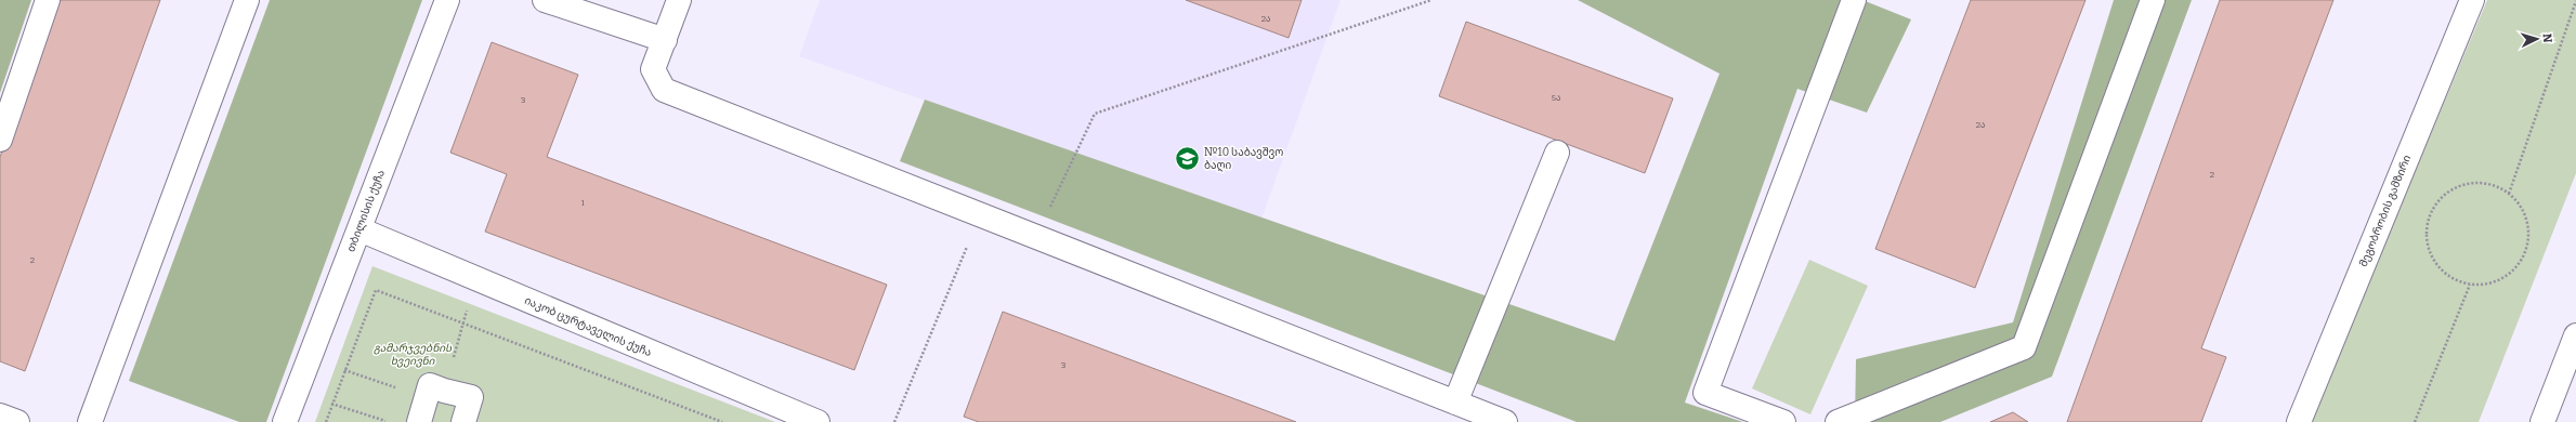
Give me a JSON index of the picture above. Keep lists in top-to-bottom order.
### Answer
{
  "streets": {
    "main road": ["თბილისის ქუჩა", "მეგობრობის გამზირი", "იაკობ ცურტაველის ქუჩა"]
  },
  "crossings": [
    ["თბილისის ქუჩა", "იაკობ ცურტაველის ქუჩა"]
  ],
  "parks": ["გამარჯვებნის ხვეივნი"],
  "places": {
    "school or university": ["№10 საბავშვო ბაღი"]
  },
  "house_numbers": [
    "2ა",
    "5ა",
    "3",
    "2ა",
    "2",
    "1",
    "2",
    "3"
  ],
  "north": "right"
}
